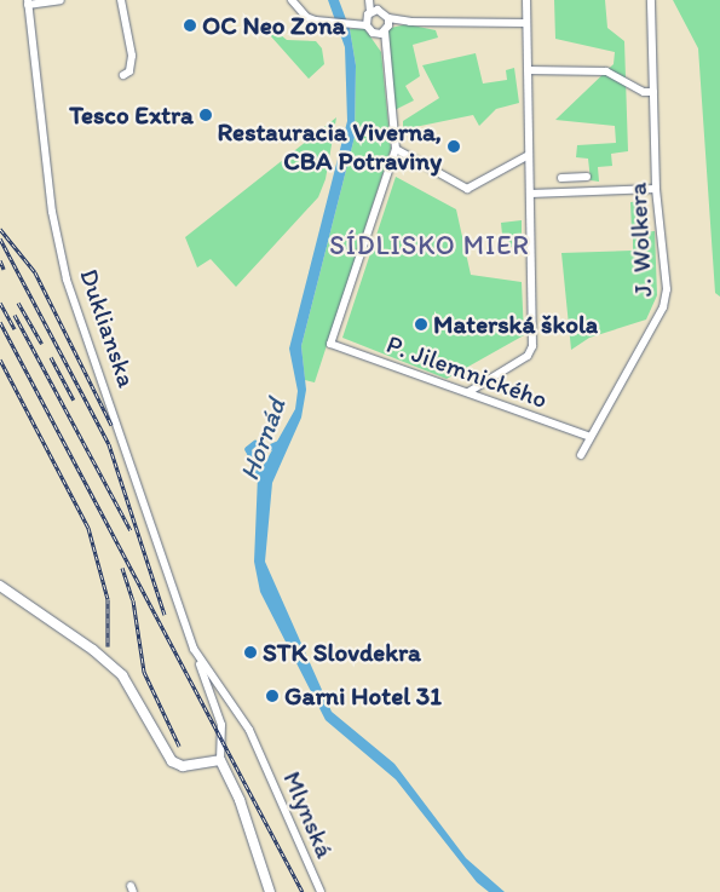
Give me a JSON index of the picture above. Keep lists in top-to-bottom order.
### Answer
{
  "streets": {
    "street": [
      "J. Wolkera",
      "Duklianska",
      "P. Jilemnického",
      "Mlynská"
    ]
  },
  "crossings": [
    ["J. Wolkera", "P. Jilemnického"],
    ["Duklianska", "Mlynská"]
  ],
  "districts": ["SÍDLISKO MIER"],
  "water": ["Hornád"],
  "places": [
    "OC Neo Zona",
    "Tesco Extra",
    "Restauracia Viverna, CBA Potraviny",
    "Materská škola",
    "STK Slovdekra",
    "Garni Hotel 31"
  ]
}
